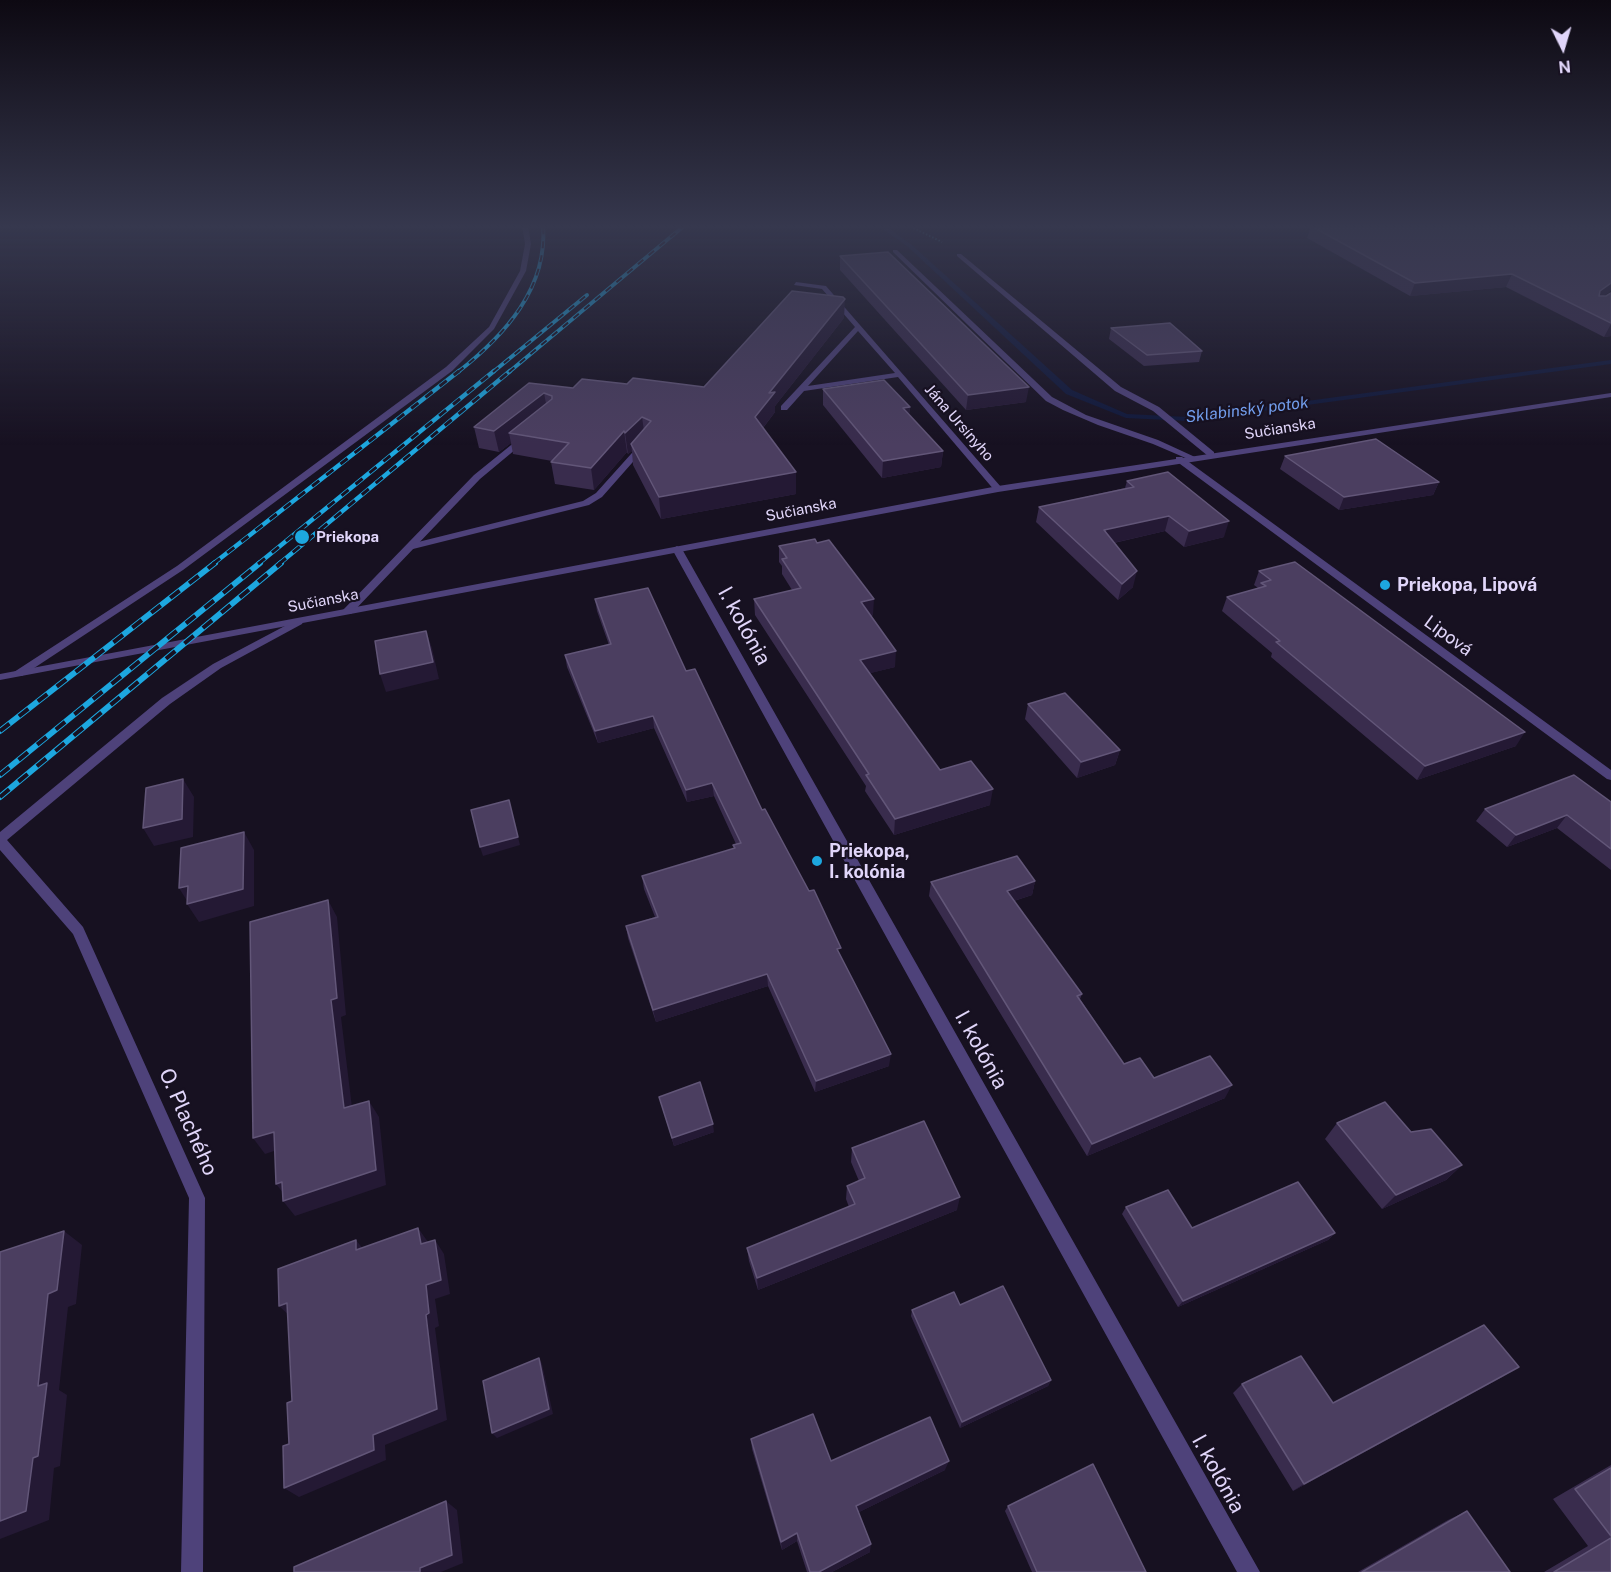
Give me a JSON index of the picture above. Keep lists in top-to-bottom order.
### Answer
{
  "streets": {
    "street": [
      "Jána Ursínyho",
      "Sučianska",
      "I. kolónia",
      "Lipová",
      "O. Plachého"
    ]
  },
  "crossings": [
    ["Jána Ursínyho", "Sučianska"],
    ["Sučianska", "I. kolónia"],
    ["Sučianska", "Lipová"]
  ],
  "water": ["Sklabinský potok"],
  "places": ["Priekopa", "Priekopa, Lipová", "Priekopa, I. kolónia"],
  "north": "bottom"
}
